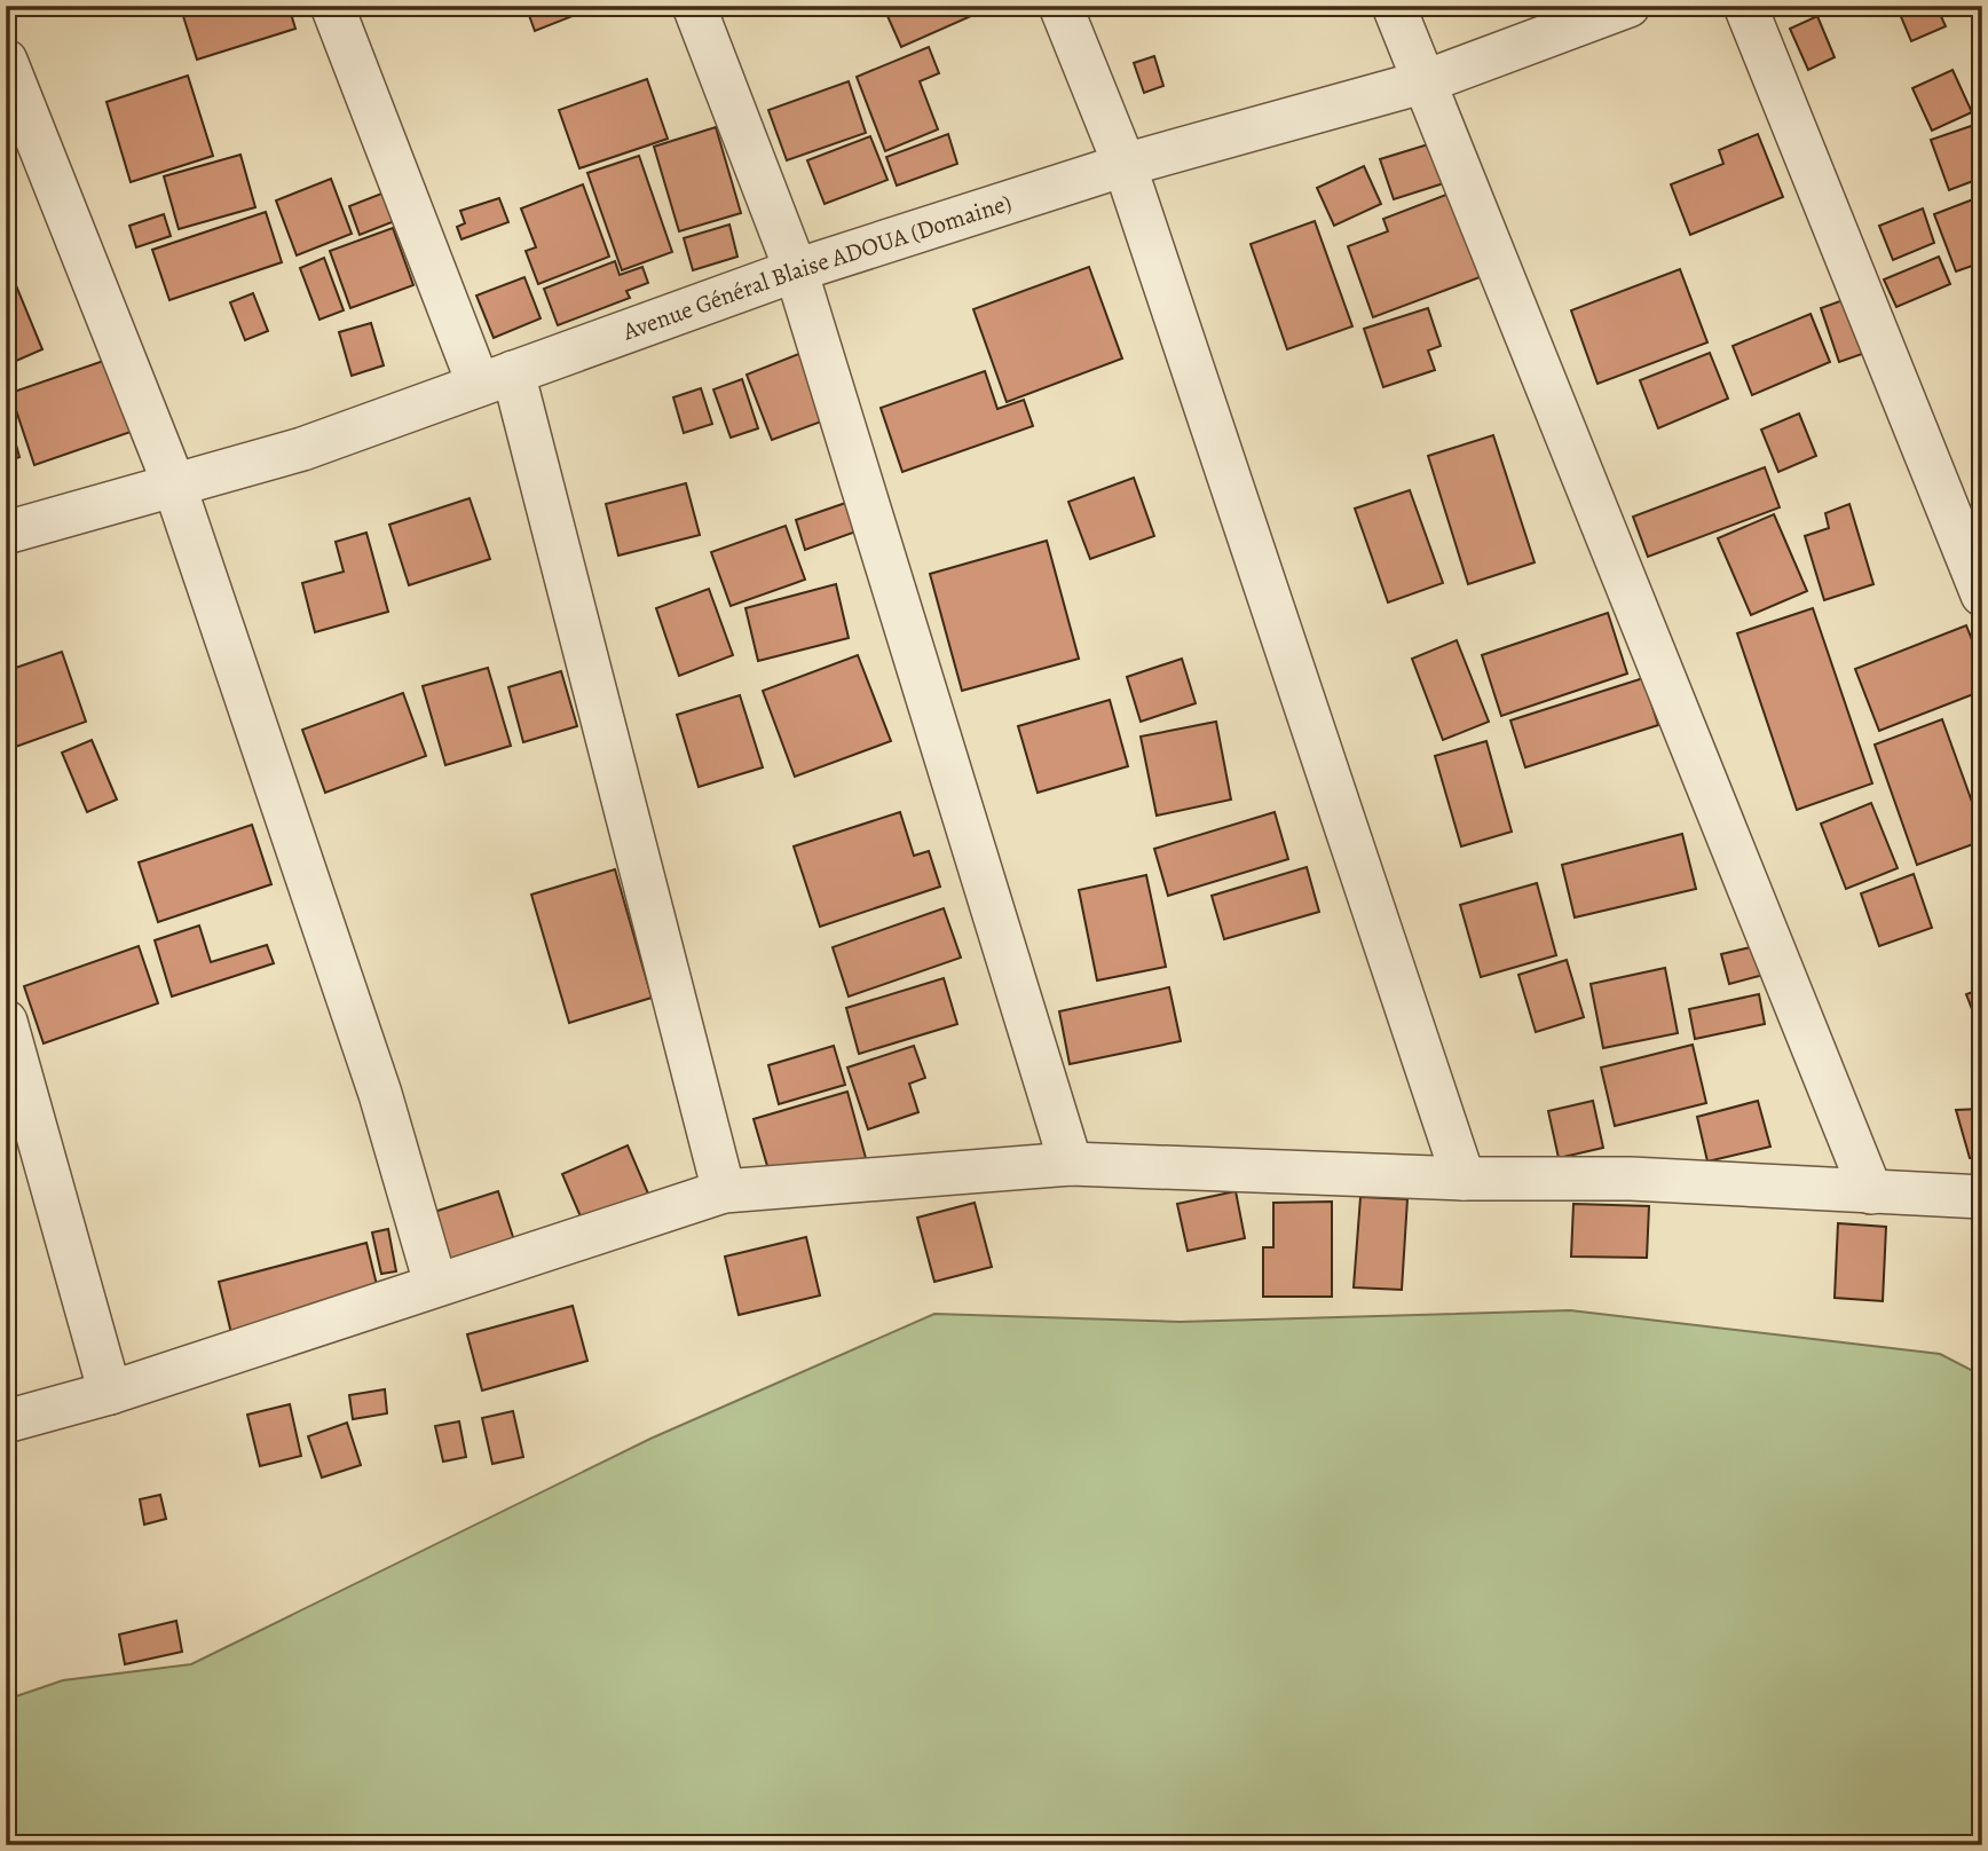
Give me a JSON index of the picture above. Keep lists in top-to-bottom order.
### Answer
{
  "streets": {
    "street": ["Avenue Général Blaise ADOUA (Domaine)"]
  }
}
